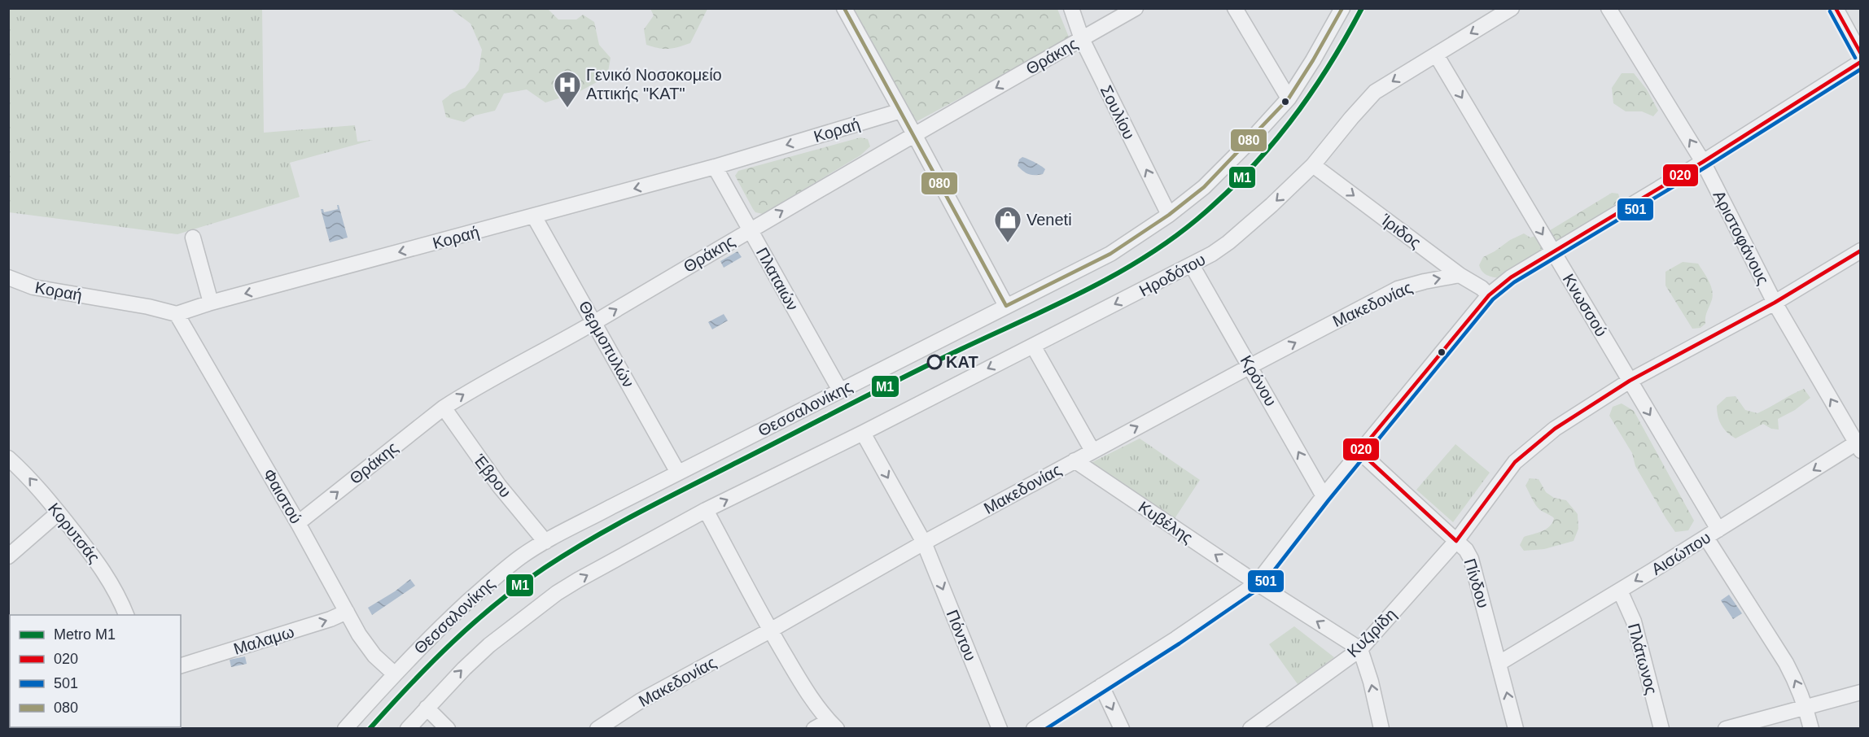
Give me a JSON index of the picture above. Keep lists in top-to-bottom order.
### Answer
{
  "streets": {
    "street": [
      "Θράκης",
      "Σουλίου",
      "Κοραή",
      "Ίριδος",
      "Αριστοφάνους",
      "Ηροδότου",
      "Πλαταιών",
      "Μακεδονίας",
      "Κνωσσού",
      "Θερμοπυλών",
      "Κρόνου",
      "Θεσσαλονίκης",
      "Έβρου",
      "Φαιστού",
      "Κυβέλης",
      "Κορυτσάς",
      "Αισώπου",
      "Πίνδου",
      "Κυζιρίδη",
      "Πόντου",
      "Μαλαμω",
      "Πλάτωνος"
    ]
  },
  "crossings": [
    ["Θράκης", "Σουλίου"],
    ["Θράκης", "Πλαταιών"],
    ["Θράκης", "Θερμοπυλών"],
    ["Θράκης", "Έβρου"],
    ["Θράκης", "Φαιστού"],
    ["Σουλίου", "Θεσσαλονίκης"],
    ["Κοραή", "Πλαταιών"],
    ["Κοραή", "Θερμοπυλών"],
    ["Κοραή", "Φαιστού"],
    ["Ίριδος", "Ηροδότου"],
    ["Ίριδος", "Μακεδονίας"],
    ["Αριστοφάνους", "Αισώπου"],
    ["Αριστοφάνους", "Κυζιρίδη"],
    ["Ηροδότου", "Κνωσσού"],
    ["Ηροδότου", "Κρόνου"],
    ["Πλαταιών", "Θεσσαλονίκης"],
    ["Μακεδονίας", "Κρόνου"],
    ["Μακεδονίας", "Κυβέλης"],
    ["Μακεδονίας", "Πόντου"],
    ["Κνωσσού", "Αισώπου"],
    ["Κνωσσού", "Κυζιρίδη"],
    ["Θερμοπυλών", "Θεσσαλονίκης"],
    ["Θεσσαλονίκης", "Έβρου"],
    ["Θεσσαλονίκης", "Φαιστού"],
    ["Φαιστού", "Μαλαμω"],
    ["Κυβέλης", "Κυζιρίδη"],
    ["Αισώπου", "Πίνδου"],
    ["Αισώπου", "Πλάτωνος"],
    ["Πίνδου", "Κυζιρίδη"]
  ],
  "one_way": [
    "Σουλίου",
    "Κοραή",
    "Ίριδος",
    "Αριστοφάνους",
    "Ηροδότου",
    "Κρόνου",
    "Κυβέλης",
    "Κορυτσάς",
    "Αισώπου",
    "Πόντου",
    "Μαλαμω"
  ],
  "places": {
    "hospital": ["Γενικό Νοσοκομείο Αττικής \"ΚΑΤ\""],
    "shop": ["Veneti"],
    "other": ["KAT"]
  },
  "lines": [
    "metro line Μ1",
    "transit line 020",
    "transit line 080",
    "transit line 501"
  ],
  "legend": [
    "Metro Μ1",
    "020",
    "501",
    "080"
  ]
}
